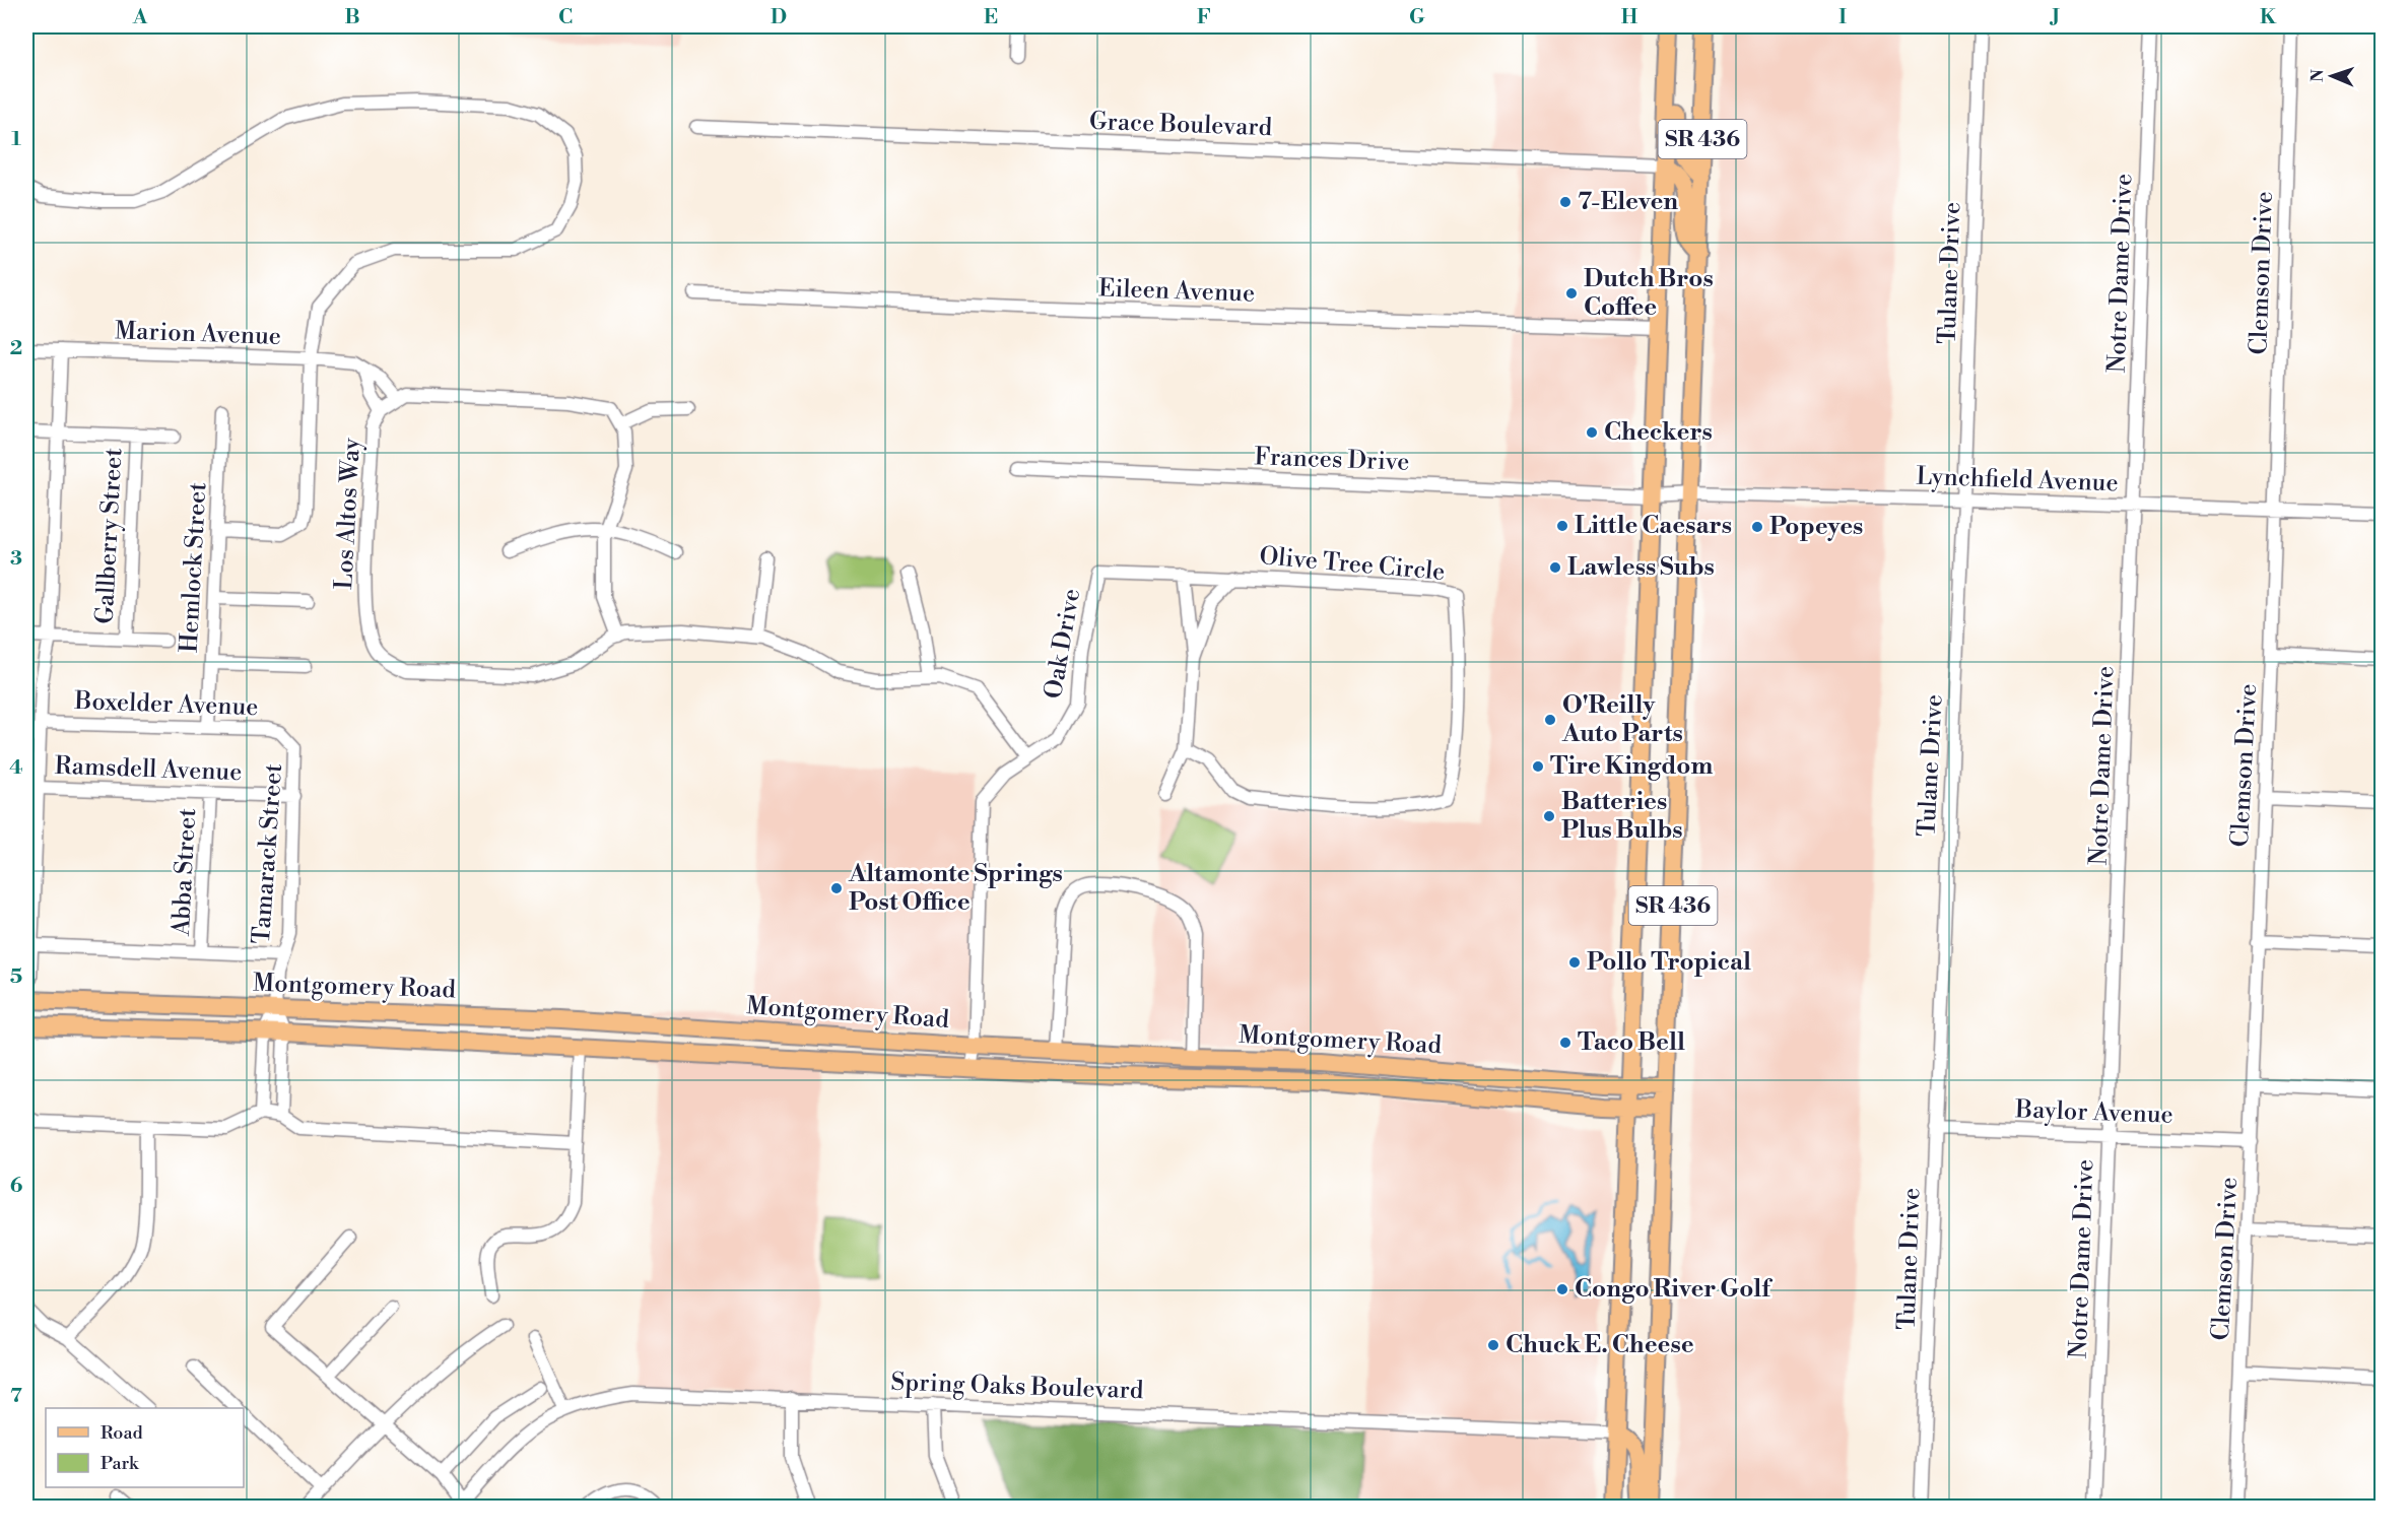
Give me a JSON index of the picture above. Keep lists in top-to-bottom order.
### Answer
{
  "streets": {
    "main road": ["SR 436", "Montgomery Road"],
    "street": [
      "Grace Boulevard",
      "Tulane Drive",
      "Notre Dame Drive",
      "Clemson Drive",
      "Eileen Avenue",
      "Marion Avenue",
      "Frances Drive",
      "Lynchfield Avenue",
      "Los Altos Way",
      "Gallberry Street",
      "Olive Tree Circle",
      "Hemlock Street",
      "Oak Drive",
      "Boxelder Avenue",
      "Ramsdell Avenue",
      "Tamarack Street",
      "Abba Street",
      "Baylor Avenue",
      "Spring Oaks Boulevard"
    ]
  },
  "crossings": [
    ["Grace Boulevard", "SR 436"],
    ["SR 436", "Eileen Avenue"],
    ["SR 436", "Frances Drive"],
    ["SR 436", "Lynchfield Avenue"],
    ["SR 436", "Montgomery Road"],
    ["SR 436", "Spring Oaks Boulevard"],
    ["Tulane Drive", "Lynchfield Avenue"],
    ["Tulane Drive", "Baylor Avenue"],
    ["Notre Dame Drive", "Lynchfield Avenue"],
    ["Notre Dame Drive", "Baylor Avenue"],
    ["Clemson Drive", "Lynchfield Avenue"],
    ["Clemson Drive", "Baylor Avenue"],
    ["Marion Avenue", "Los Altos Way"],
    ["Frances Drive", "Lynchfield Avenue"],
    ["Los Altos Way", "Oak Drive"],
    ["Olive Tree Circle", "Oak Drive"],
    ["Hemlock Street", "Boxelder Avenue"],
    ["Oak Drive", "Montgomery Road"],
    ["Boxelder Avenue", "Tamarack Street"],
    ["Ramsdell Avenue", "Tamarack Street"],
    ["Ramsdell Avenue", "Abba Street"],
    ["Tamarack Street", "Montgomery Road"]
  ],
  "places": [
    "7-Eleven",
    "Dutch Bros Coffee",
    "Checkers",
    "Little Caesars",
    "Popeyes",
    "Lawless Subs",
    "O'Reilly Auto Parts",
    "Tire Kingdom",
    "Batteries Plus Bulbs",
    "Altamonte Springs Post Office",
    "Pollo Tropical",
    "Taco Bell",
    "Congo River Golf",
    "Chuck E. Cheese"
  ],
  "legend": ["Road", "Park"],
  "north": "left",
  "grid": {
    "columns": [
      "A",
      "B",
      "C",
      "D",
      "E",
      "F",
      "G",
      "H",
      "I",
      "J",
      "K"
    ],
    "rows": [
      "1",
      "2",
      "3",
      "4",
      "5",
      "6",
      "7"
    ]
  }
}
